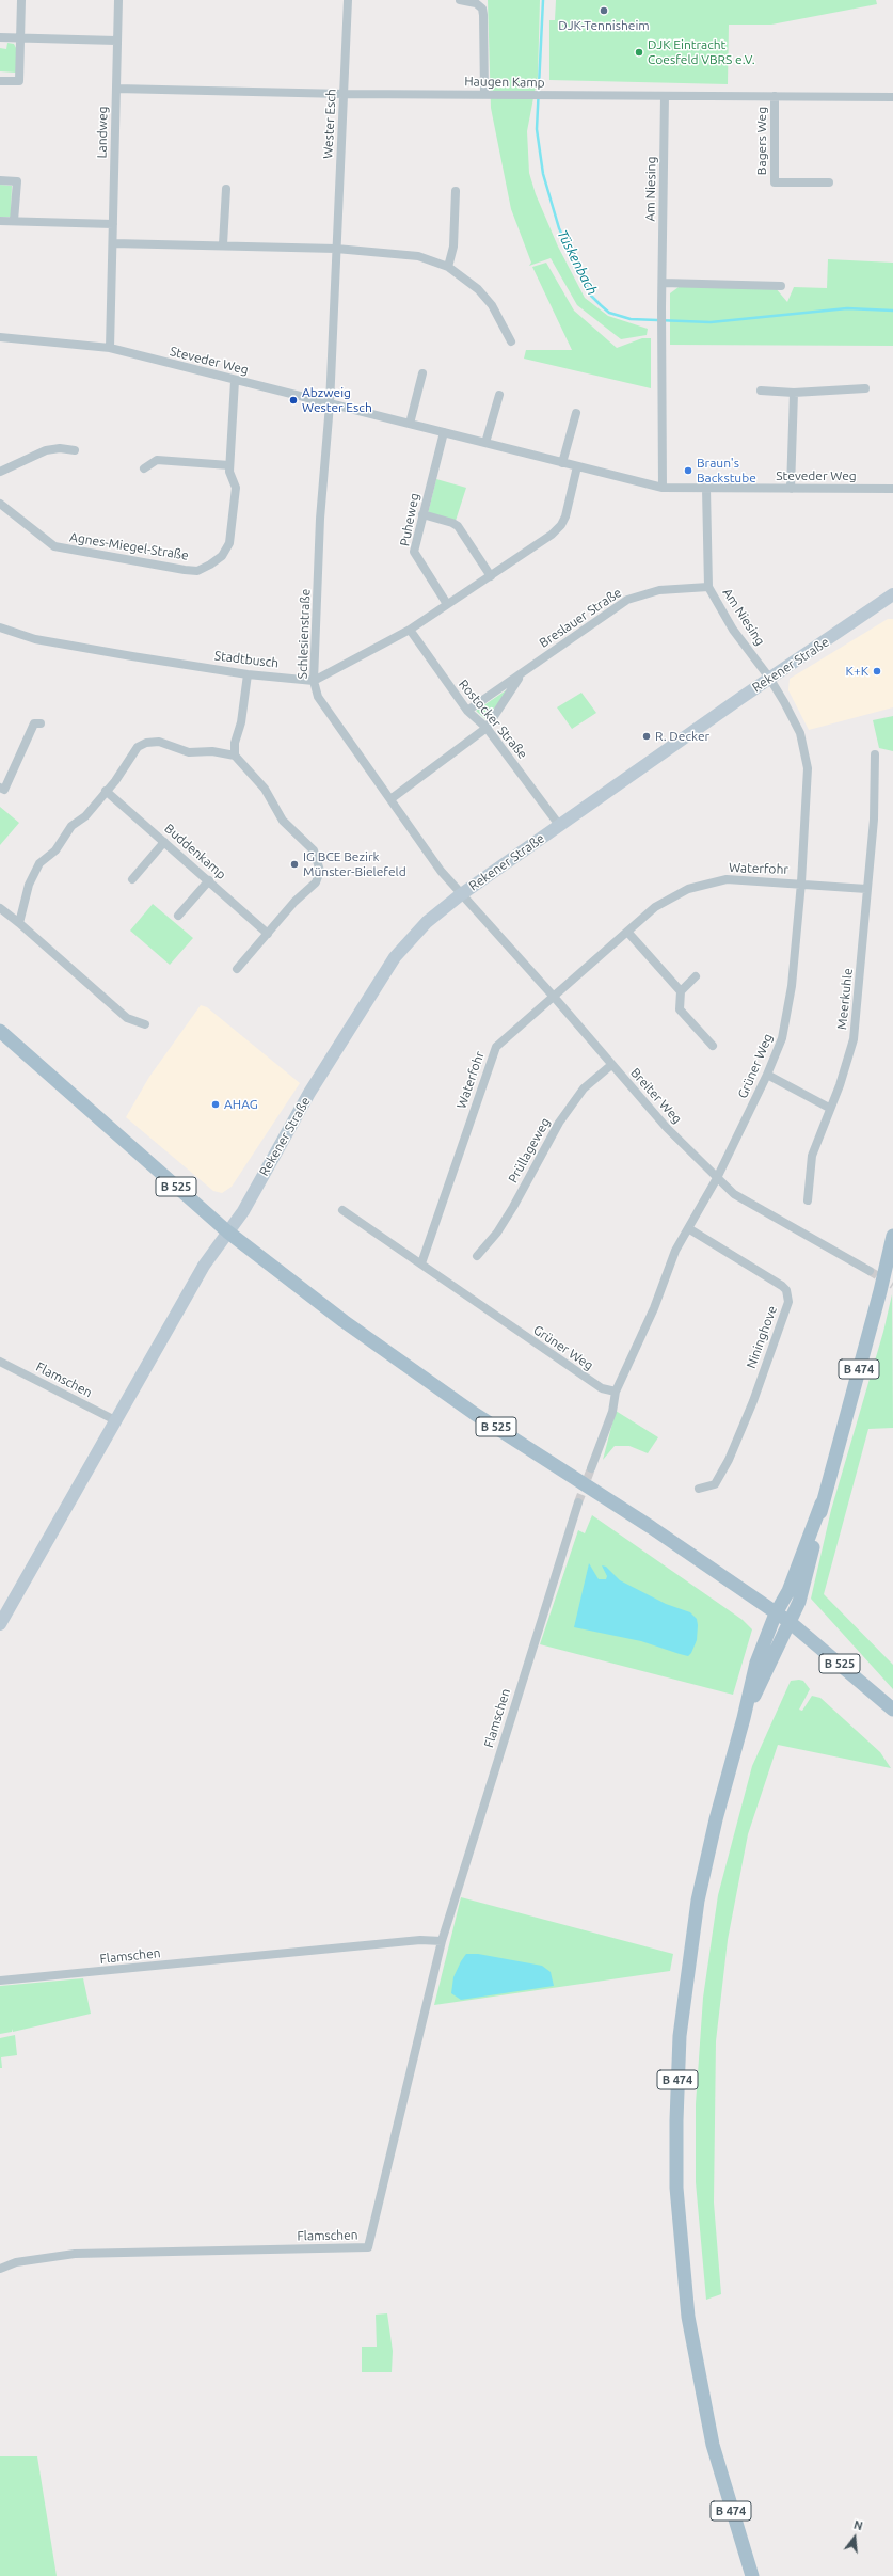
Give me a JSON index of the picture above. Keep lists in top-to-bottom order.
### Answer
{
  "streets": {
    "main road": ["B 525", "B 474"],
    "street": [
      "Haugen Kamp",
      "Wester Esch",
      "Landweg",
      "Bagers Weg",
      "Am Niesing",
      "Steveder Weg",
      "Puheweg",
      "Agnes-Miegel-Straße",
      "Breslauer Straße",
      "Schlesienstraße",
      "Stadtbusch",
      "Rekener Straße",
      "Rostocker Straße",
      "Buddenkamp",
      "Waterfohr",
      "Meerkuhle",
      "Grüner Weg",
      "Breiter Weg",
      "Prüllageweg",
      "Nininghove",
      "Flamschen"
    ]
  },
  "crossings": [
    ["Haugen Kamp", "Wester Esch"],
    ["Haugen Kamp", "Landweg"],
    ["Haugen Kamp", "Bagers Weg"],
    ["Haugen Kamp", "Am Niesing"],
    ["Wester Esch", "Steveder Weg"],
    ["Wester Esch", "Schlesienstraße"],
    ["Landweg", "Steveder Weg"],
    ["Am Niesing", "Steveder Weg"],
    ["Am Niesing", "Breslauer Straße"],
    ["Am Niesing", "Rekener Straße"],
    ["Am Niesing", "Grüner Weg"],
    ["Steveder Weg", "Puheweg"],
    ["Steveder Weg", "Agnes-Miegel-Straße"],
    ["Steveder Weg", "Schlesienstraße"],
    ["Breslauer Straße", "Schlesienstraße"],
    ["Breslauer Straße", "Rostocker Straße"],
    ["Schlesienstraße", "Stadtbusch"],
    ["Schlesienstraße", "Rekener Straße"],
    ["Schlesienstraße", "Breiter Weg"],
    ["Rekener Straße", "Rostocker Straße"],
    ["Rekener Straße", "Grüner Weg"],
    ["Rekener Straße", "Breiter Weg"],
    ["Rekener Straße", "B 525"],
    ["Rekener Straße", "Flamschen"],
    ["Waterfohr", "Grüner Weg"],
    ["Waterfohr", "Breiter Weg"],
    ["Grüner Weg", "Breiter Weg"],
    ["Grüner Weg", "Nininghove"],
    ["Breiter Weg", "Prüllageweg"],
    ["B 525", "B 474"]
  ],
  "water": ["Tüskenbach"],
  "places": [
    "DJK-Tennisheim",
    "DJK Eintracht Coesfeld VBRS e.V.",
    "Abzweig Wester Esch",
    "Braun's Backstube",
    "K+K",
    "R. Decker",
    "IG BCE Bezirk Münster-Bielefeld",
    "AHAG"
  ],
  "north": "top"
}
